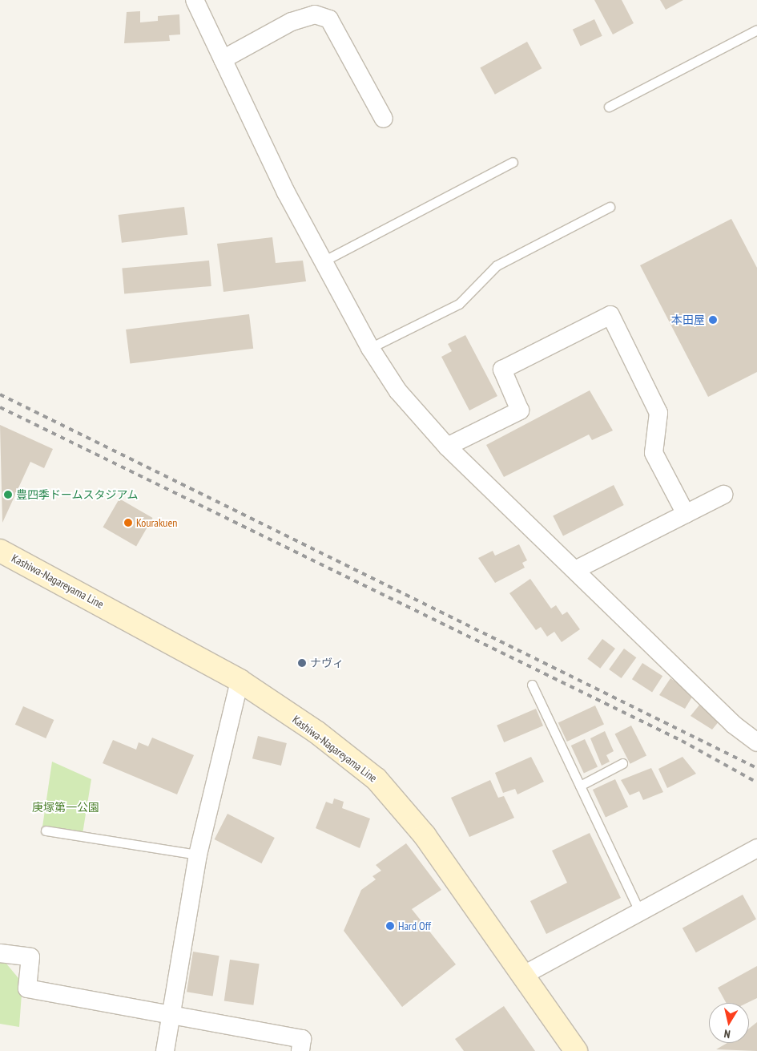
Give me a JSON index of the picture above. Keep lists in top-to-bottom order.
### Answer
{
  "streets": {
    "main road": ["Kashiwa-Nagareyama Line"]
  },
  "parks": ["庚塚第一公園"],
  "places": [
    "本田屋",
    "豊四季ドームスタジアム",
    "Kourakuen",
    "ナヴィ",
    "Hard Off"
  ],
  "north": "bottom"
}
